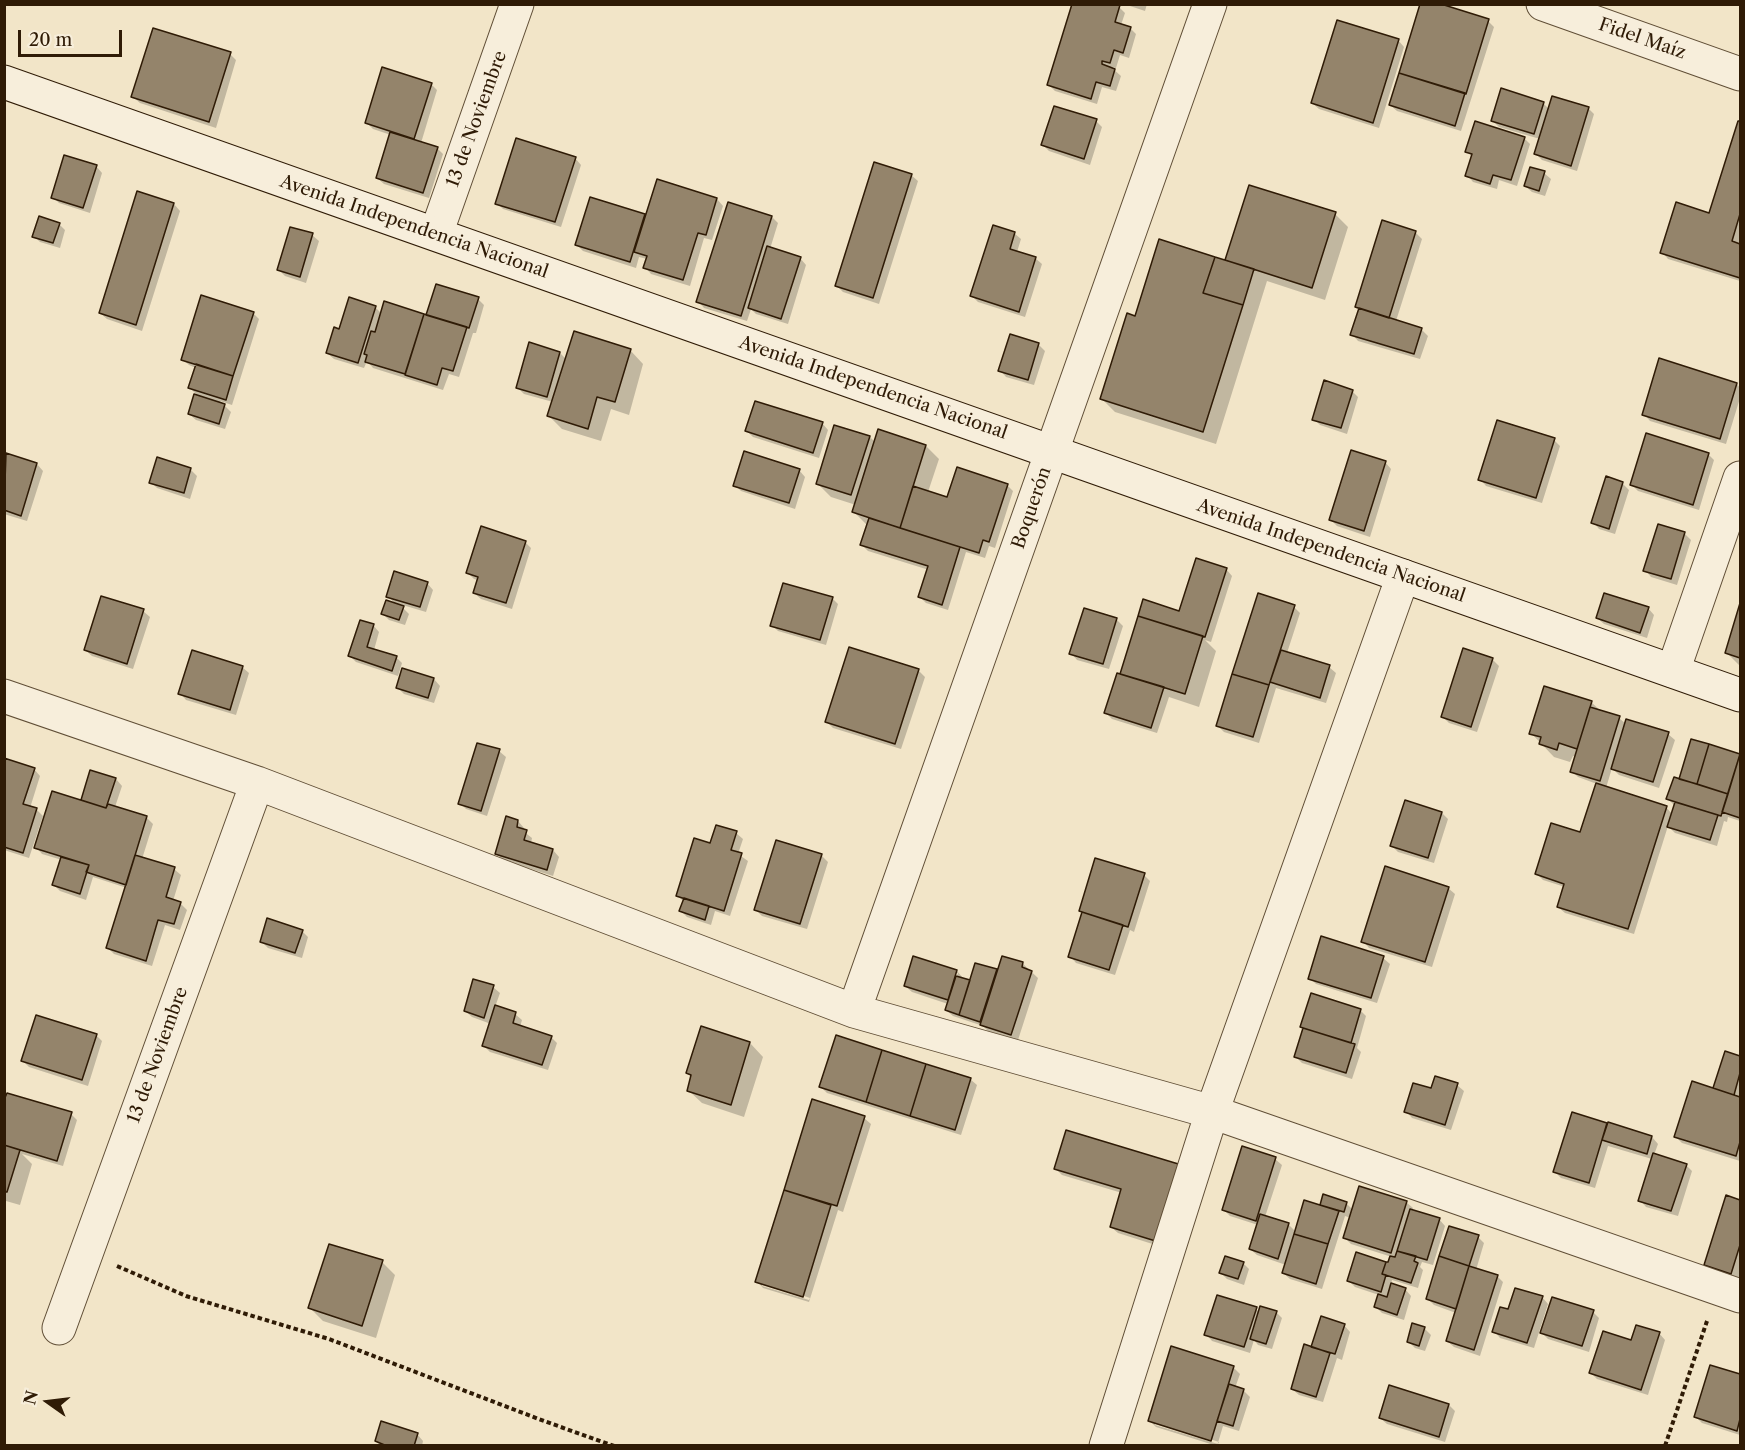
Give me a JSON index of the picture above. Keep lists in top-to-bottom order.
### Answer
{
  "streets": {
    "street": [
      "Fidel Maíz",
      "13 de Noviembre",
      "Avenida Independencia Nacional",
      "Boquerón"
    ]
  },
  "crossings": [
    ["13 de Noviembre", "Avenida Independencia Nacional"],
    ["Avenida Independencia Nacional", "Boquerón"]
  ],
  "scale_bar": "20 m",
  "north": "left"
}
